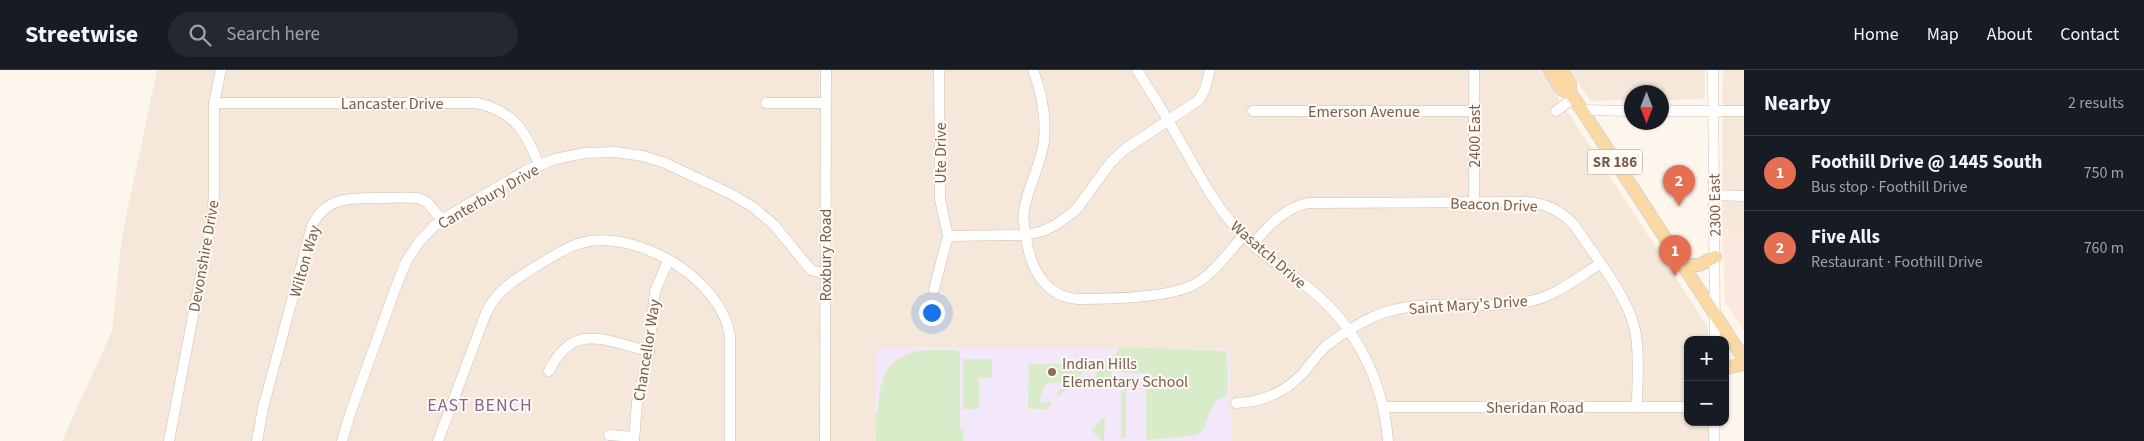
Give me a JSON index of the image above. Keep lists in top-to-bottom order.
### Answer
{
  "streets": {
    "main road": ["SR 186"],
    "street": [
      "Lancaster Drive",
      "Emerson Avenue",
      "2400 East",
      "Ute Drive",
      "Canterbury Drive",
      "Beacon Drive",
      "2300 East",
      "Wasatch Drive",
      "Roxbury Road",
      "Devonshire Drive",
      "Wilton Way",
      "Saint Mary's Drive",
      "Chancellor Way",
      "Sheridan Road"
    ]
  },
  "crossings": [
    ["Lancaster Drive", "Canterbury Drive"],
    ["Lancaster Drive", "Devonshire Drive"],
    ["Emerson Avenue", "2400 East"],
    ["2400 East", "Beacon Drive"],
    ["SR 186", "2300 East"],
    ["Canterbury Drive", "Roxbury Road"],
    ["Canterbury Drive", "Wilton Way"],
    ["Beacon Drive", "Wasatch Drive"],
    ["Beacon Drive", "Saint Mary's Drive"],
    ["Beacon Drive", "Sheridan Road"],
    ["Wasatch Drive", "Saint Mary's Drive"],
    ["Wasatch Drive", "Sheridan Road"]
  ],
  "districts": ["EAST BENCH"],
  "places": ["Indian Hills Elementary School"],
  "north": "bottom",
  "page": {
    "header": "Streetwise",
    "search": "Search here",
    "nav": [
      "Home",
      "Map",
      "About",
      "Contact"
    ],
    "heading": ["Nearby", "2 results"],
    "list": [
      {
        "mark": "1",
        "name": "Foothill Drive @ 1445 South",
        "note": "Bus stop · Foothill Drive",
        "value": "750 m"
      },
      {
        "mark": "2",
        "name": "Five Alls",
        "note": "Restaurant · Foothill Drive",
        "value": "760 m"
      }
    ],
    "pins": ["2", "1"],
    "map_buttons": ["+", "−"]
  }
}
